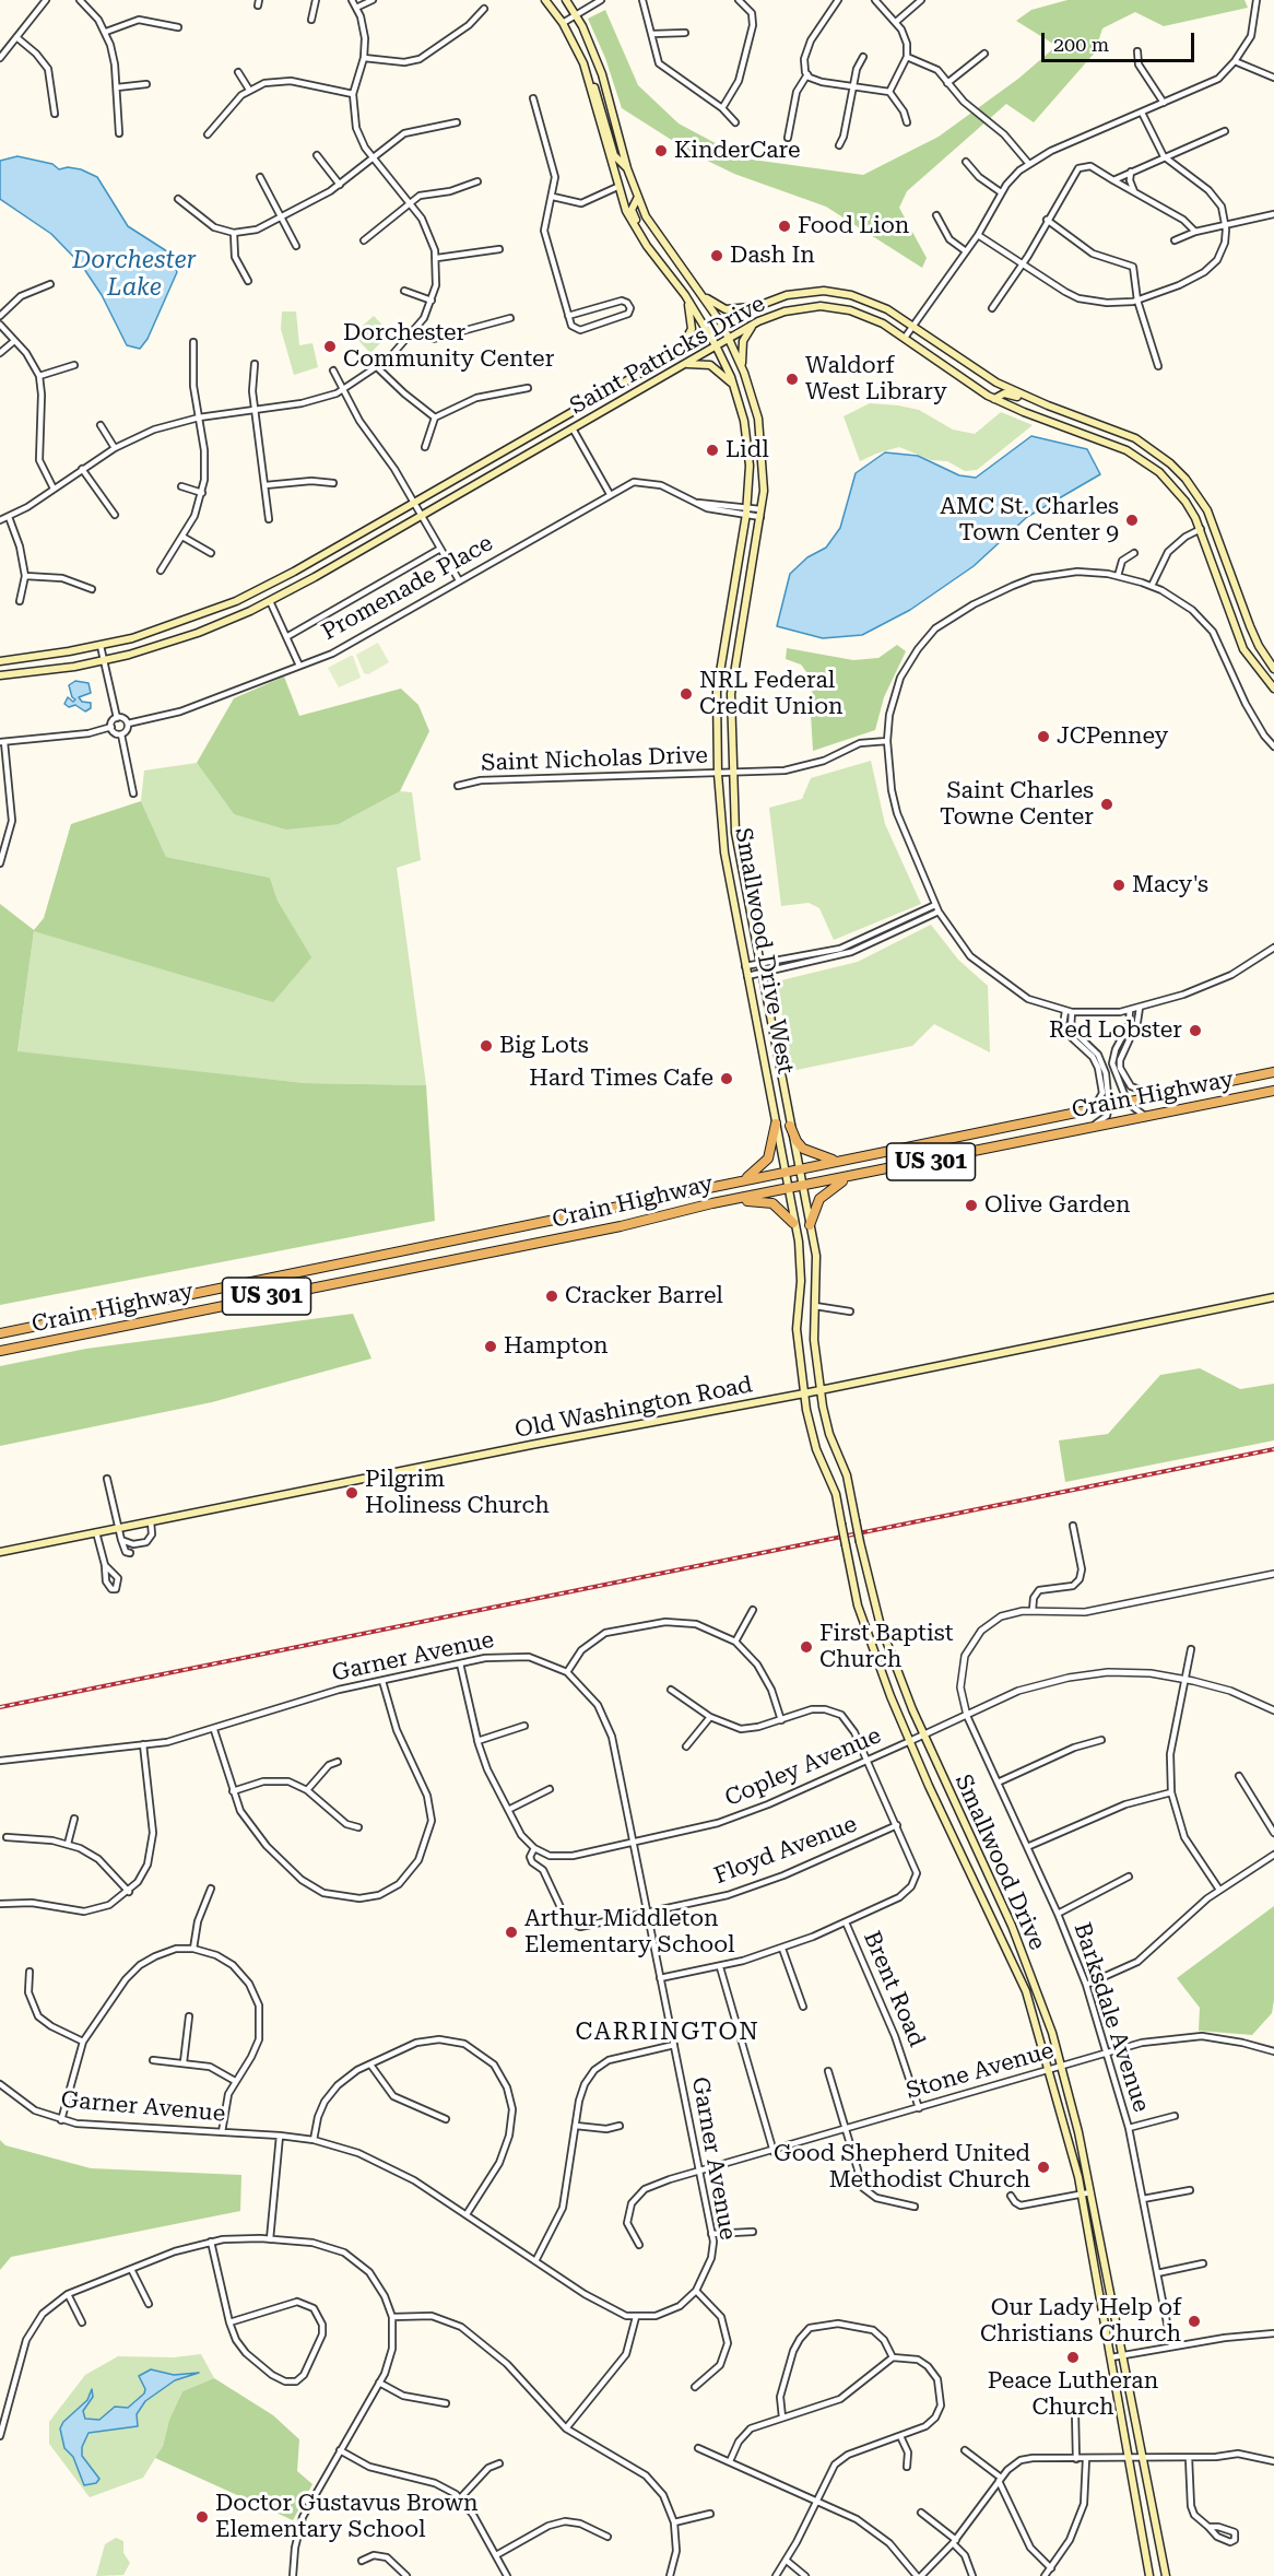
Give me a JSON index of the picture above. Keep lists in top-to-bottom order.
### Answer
{
  "streets": {
    "highway": ["Crain Highway", "US 301"],
    "main road": [
      "Saint Patricks Drive",
      "Smallwood Drive West",
      "Old Washington Road",
      "Smallwood Drive"
    ],
    "street": [
      "Promenade Place",
      "Saint Nicholas Drive",
      "Garner Avenue",
      "Copley Avenue",
      "Floyd Avenue",
      "Brent Road",
      "Barksdale Avenue",
      "Stone Avenue"
    ]
  },
  "crossings": [
    ["Saint Patricks Drive", "Smallwood Drive West"],
    ["Promenade Place", "Smallwood Drive West"],
    ["Saint Nicholas Drive", "Smallwood Drive West"],
    ["Smallwood Drive West", "Crain Highway"],
    ["Smallwood Drive West", "Smallwood Drive"],
    ["Crain Highway", "Smallwood Drive"],
    ["Old Washington Road", "Smallwood Drive"],
    ["Garner Avenue", "Copley Avenue"],
    ["Garner Avenue", "Floyd Avenue"],
    ["Garner Avenue", "Stone Avenue"],
    ["Copley Avenue", "Floyd Avenue"],
    ["Copley Avenue", "Smallwood Drive"],
    ["Copley Avenue", "Barksdale Avenue"],
    ["Smallwood Drive", "Stone Avenue"],
    ["Brent Road", "Stone Avenue"],
    ["Barksdale Avenue", "Stone Avenue"]
  ],
  "districts": ["CARRINGTON"],
  "water": ["Dorchester Lake"],
  "places": [
    "KinderCare",
    "Food Lion",
    "Dash In",
    "Dorchester Community Center",
    "Waldorf West Library",
    "Lidl",
    "AMC St. Charles Town Center 9",
    "NRL Federal Credit Union",
    "JCPenney",
    "Saint Charles Towne Center",
    "Macy's",
    "Red Lobster",
    "Big Lots",
    "Hard Times Cafe",
    "Olive Garden",
    "Cracker Barrel",
    "Hampton",
    "Pilgrim Holiness Church",
    "First Baptist Church",
    "Arthur Middleton Elementary School",
    "Good Shepherd United Methodist Church",
    "Our Lady Help of Christians Church",
    "Peace Lutheran Church",
    "Doctor Gustavus Brown Elementary School"
  ],
  "scale_bar": "200 m"
}
